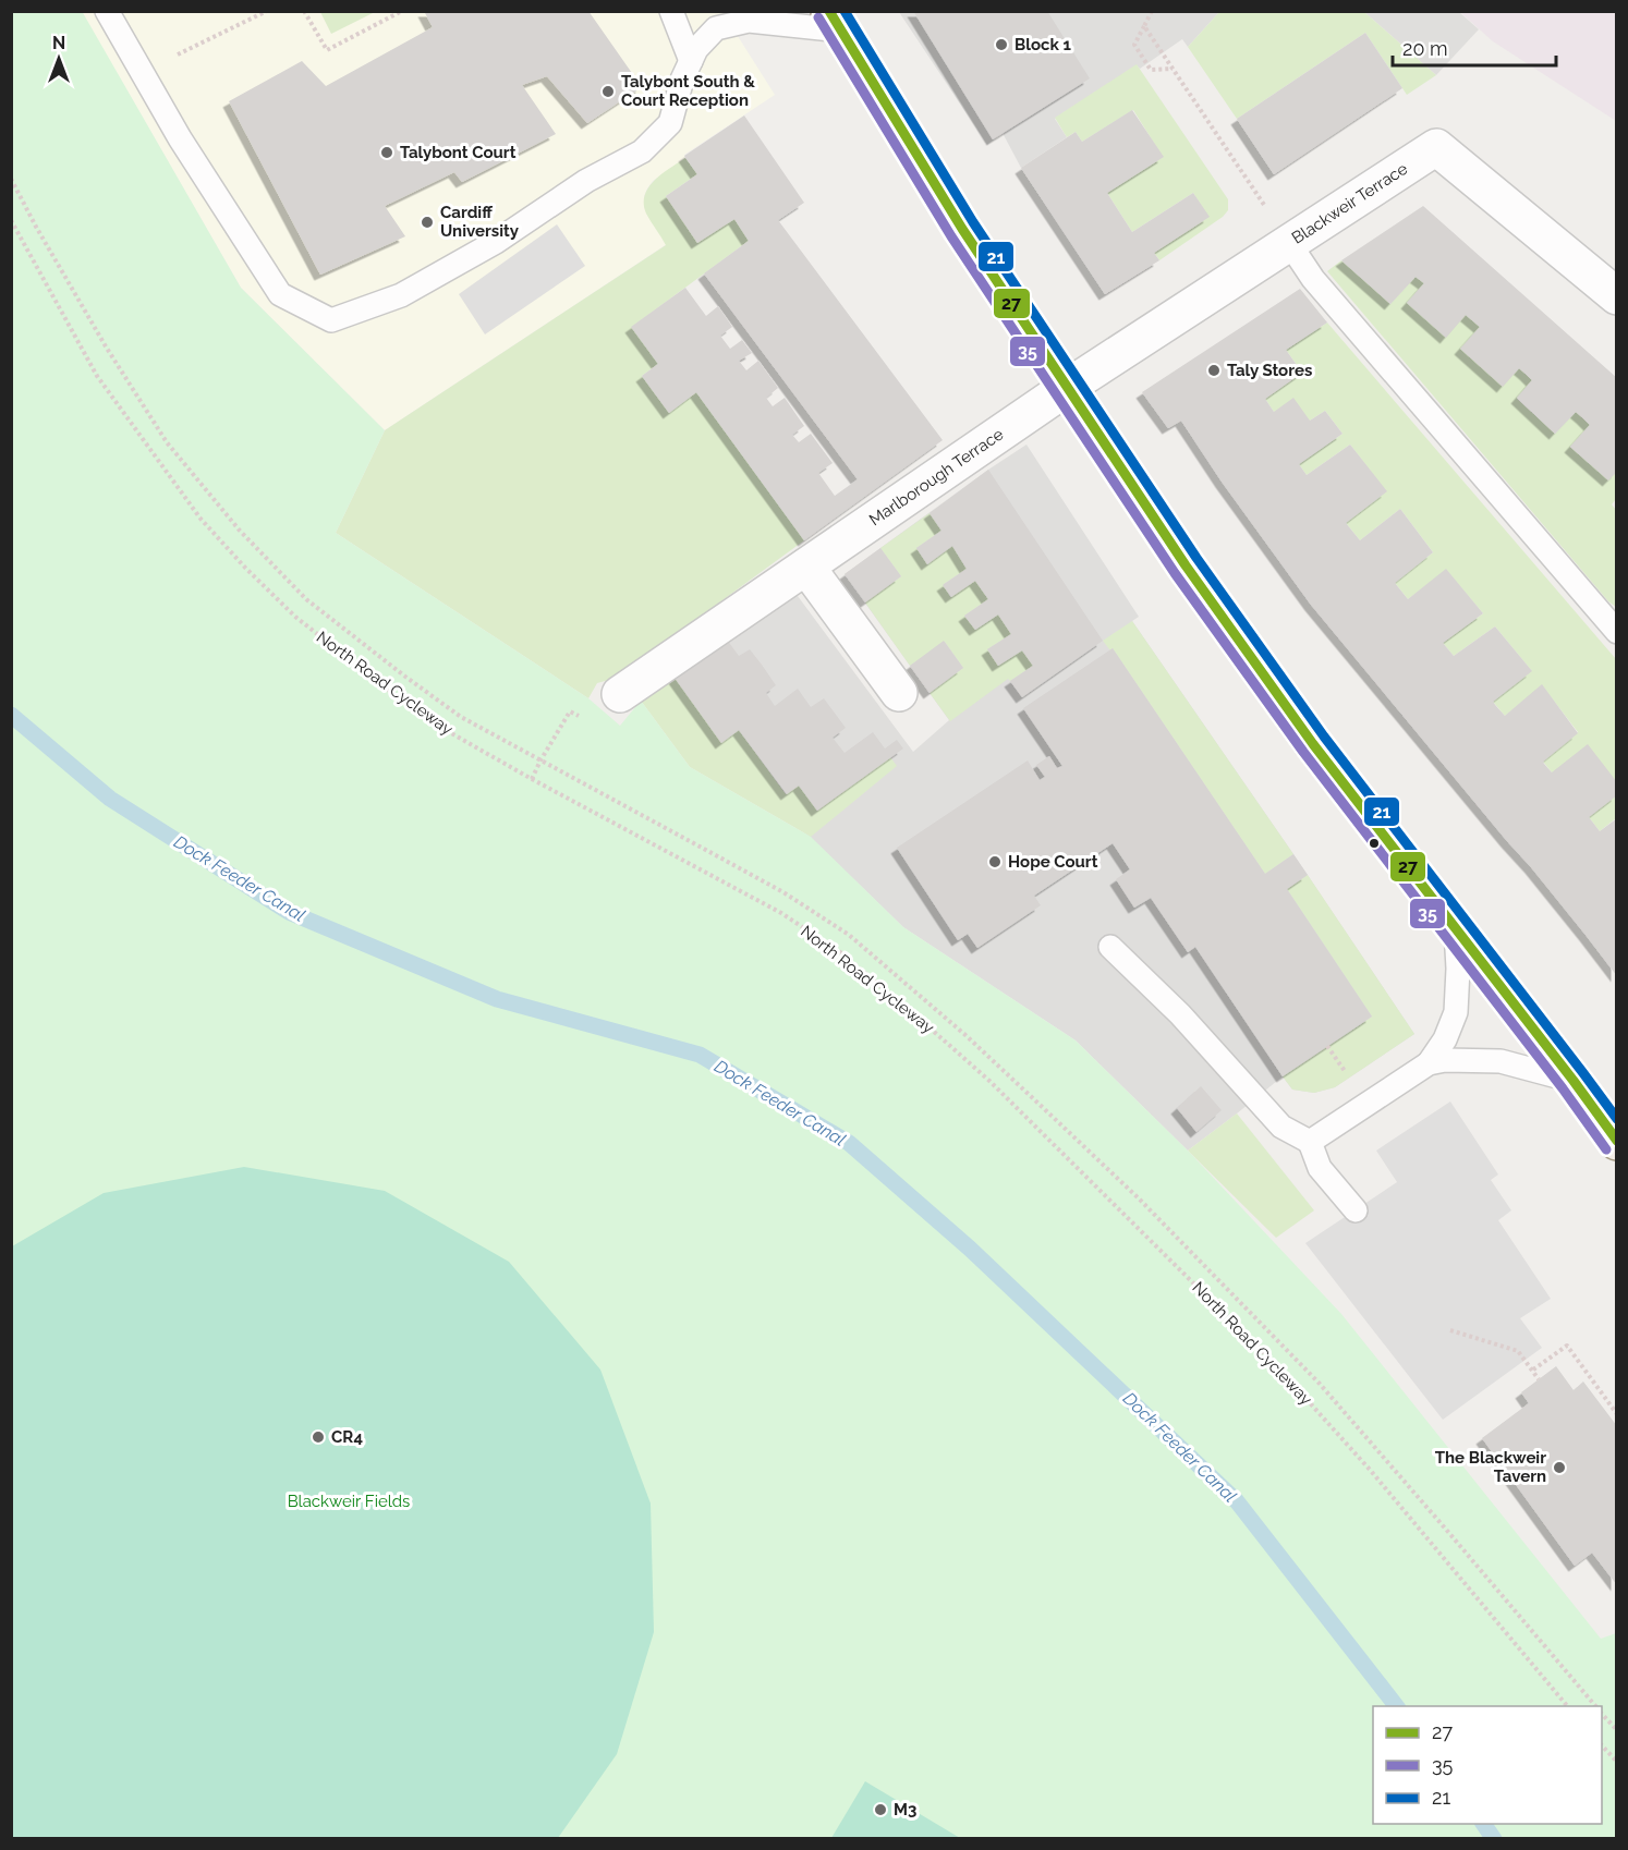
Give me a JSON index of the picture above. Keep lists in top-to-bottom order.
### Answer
{
  "streets": {
    "street": ["Blackweir Terrace", "Marlborough Terrace"],
    "path": ["North Road Cycleway"]
  },
  "crossings": [
    ["Blackweir Terrace", "Marlborough Terrace"]
  ],
  "water": ["Dock Feeder Canal"],
  "parks": ["Blackweir Fields"],
  "places": [
    "Block 1",
    "Talybont South & Court Reception",
    "Talybont Court",
    "Cardiff University",
    "Taly Stores",
    "Hope Court",
    "CR4",
    "The Blackweir Tavern",
    "M3"
  ],
  "lines": ["transit line 27", "transit line 21", "transit line 35"],
  "legend": ["27", "35", "21"],
  "scale_bar": "20 m",
  "north": "top"
}
